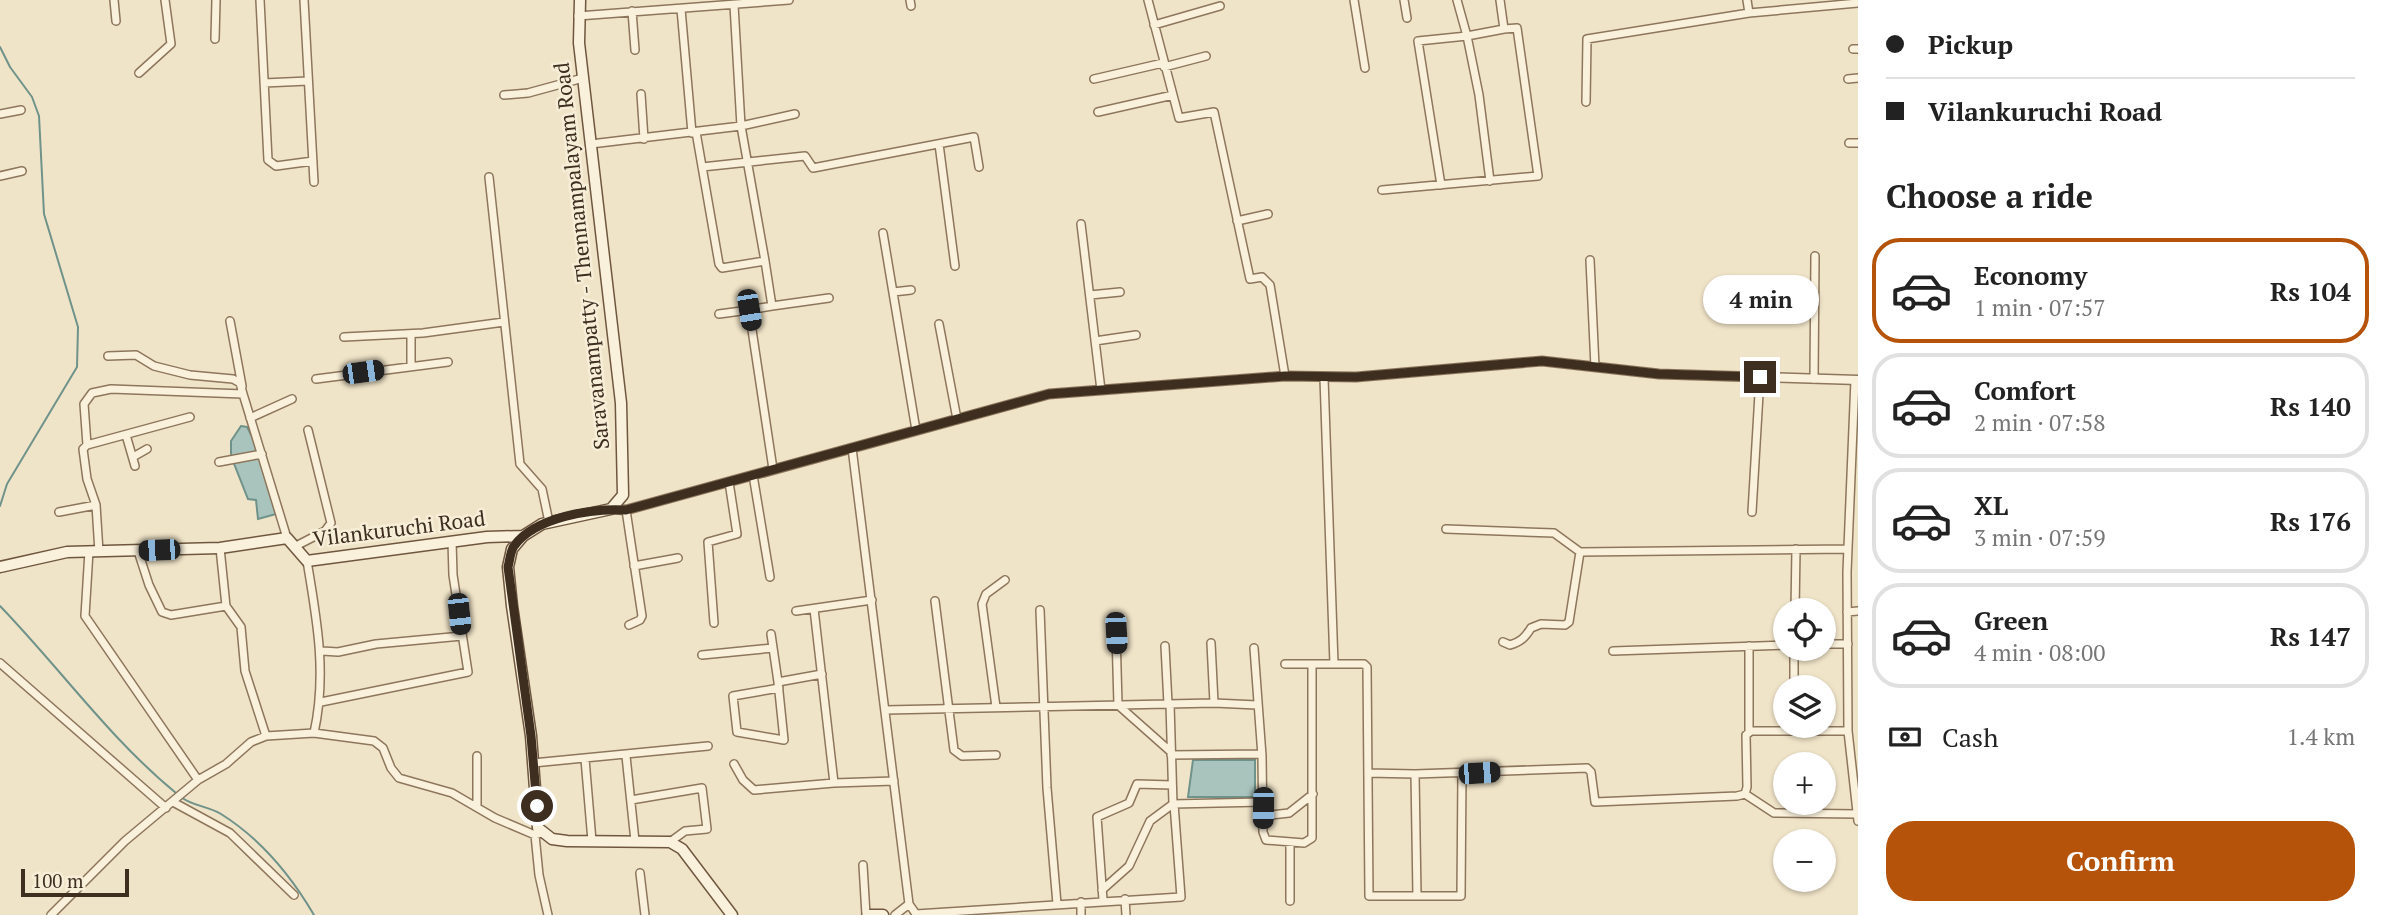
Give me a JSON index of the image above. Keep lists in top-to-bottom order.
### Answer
{
  "streets": {
    "main road": ["Saravanampatty - Thennampalayam Road", "Vilankuruchi Road"]
  },
  "scale_bar": "100 m",
  "page": {
    "banner": ["Pickup", "Vilankuruchi Road"],
    "heading": "Choose a ride",
    "list": [
      {
        "name": "Economy",
        "note": "1 min · 07:57",
        "value": "Rs 104"
      },
      {
        "name": "Comfort",
        "note": "2 min · 07:58",
        "value": "Rs 140"
      },
      {
        "name": "XL",
        "note": "3 min · 07:59",
        "value": "Rs 176"
      },
      {
        "name": "Green",
        "note": "4 min · 08:00",
        "value": "Rs 147"
      }
    ],
    "bubble": "4 min",
    "map_buttons": ["+", "−"],
    "pay": ["Cash", "1.4 km"],
    "buttons": "Confirm",
    "scale": "100 m"
  }
}
